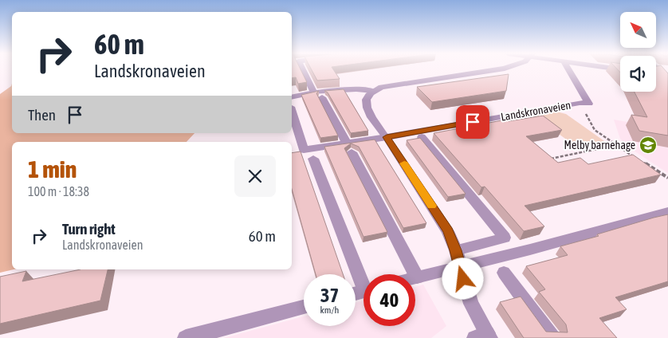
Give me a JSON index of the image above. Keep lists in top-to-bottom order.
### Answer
{
  "streets": {
    "street": ["Landskronaveien"]
  },
  "places": {
    "school or university": ["Melby barnehage"]
  },
  "north": "top left",
  "page": {
    "turn": ["60 m", "Landskronaveien"],
    "then": "Then",
    "heading": ["1 min", "100 m · 18:38"],
    "list": [
      {
        "name": "Turn right",
        "note": "Landskronaveien",
        "value": "60 m"
      }
    ],
    "speed": "37 km/h",
    "limit": "40"
  }
}
